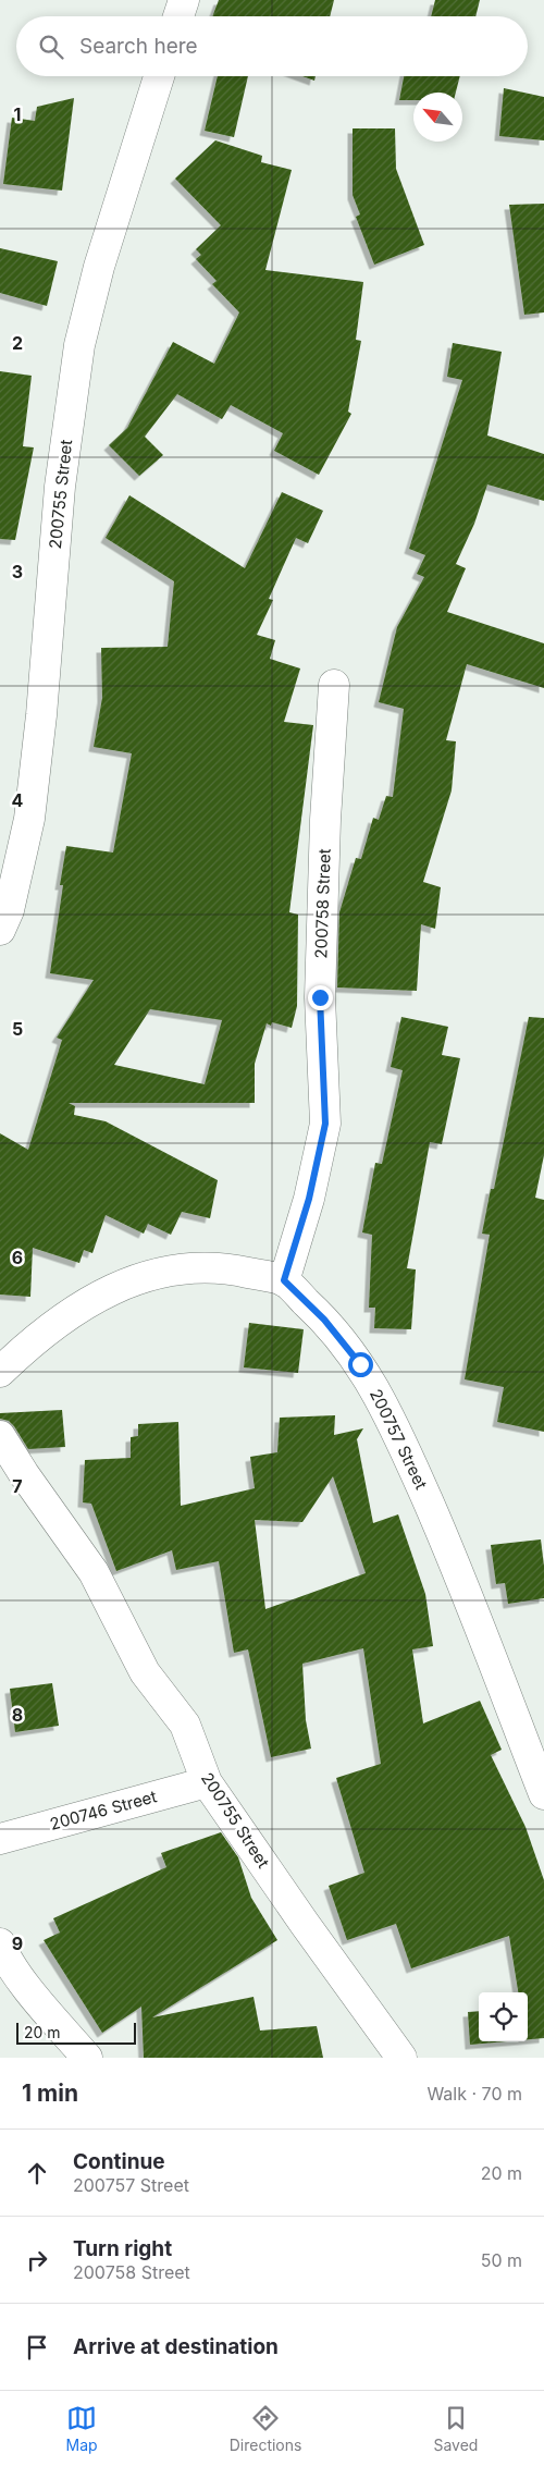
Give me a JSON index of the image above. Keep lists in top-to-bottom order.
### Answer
{
  "streets": {
    "street": [
      "200755 Street",
      "200758 Street",
      "200757 Street",
      "200746 Street"
    ]
  },
  "crossings": [
    ["200755 Street", "200746 Street"],
    ["200758 Street", "200757 Street"]
  ],
  "scale_bar": "20 m",
  "north": "top left",
  "page": {
    "search": "Search here",
    "scale": "20 m",
    "heading": ["1 min", "Walk · 70 m"],
    "list": [
      ["Continue", "200757 Street", "20 m"],
      ["Turn right", "200758 Street", "50 m"],
      "Arrive at destination"
    ],
    "nav": ["Map", "Directions", "Saved"]
  },
  "grid": {
    "rows": [
      "1",
      "2",
      "3",
      "4",
      "5",
      "6",
      "7",
      "8",
      "9"
    ]
  }
}
